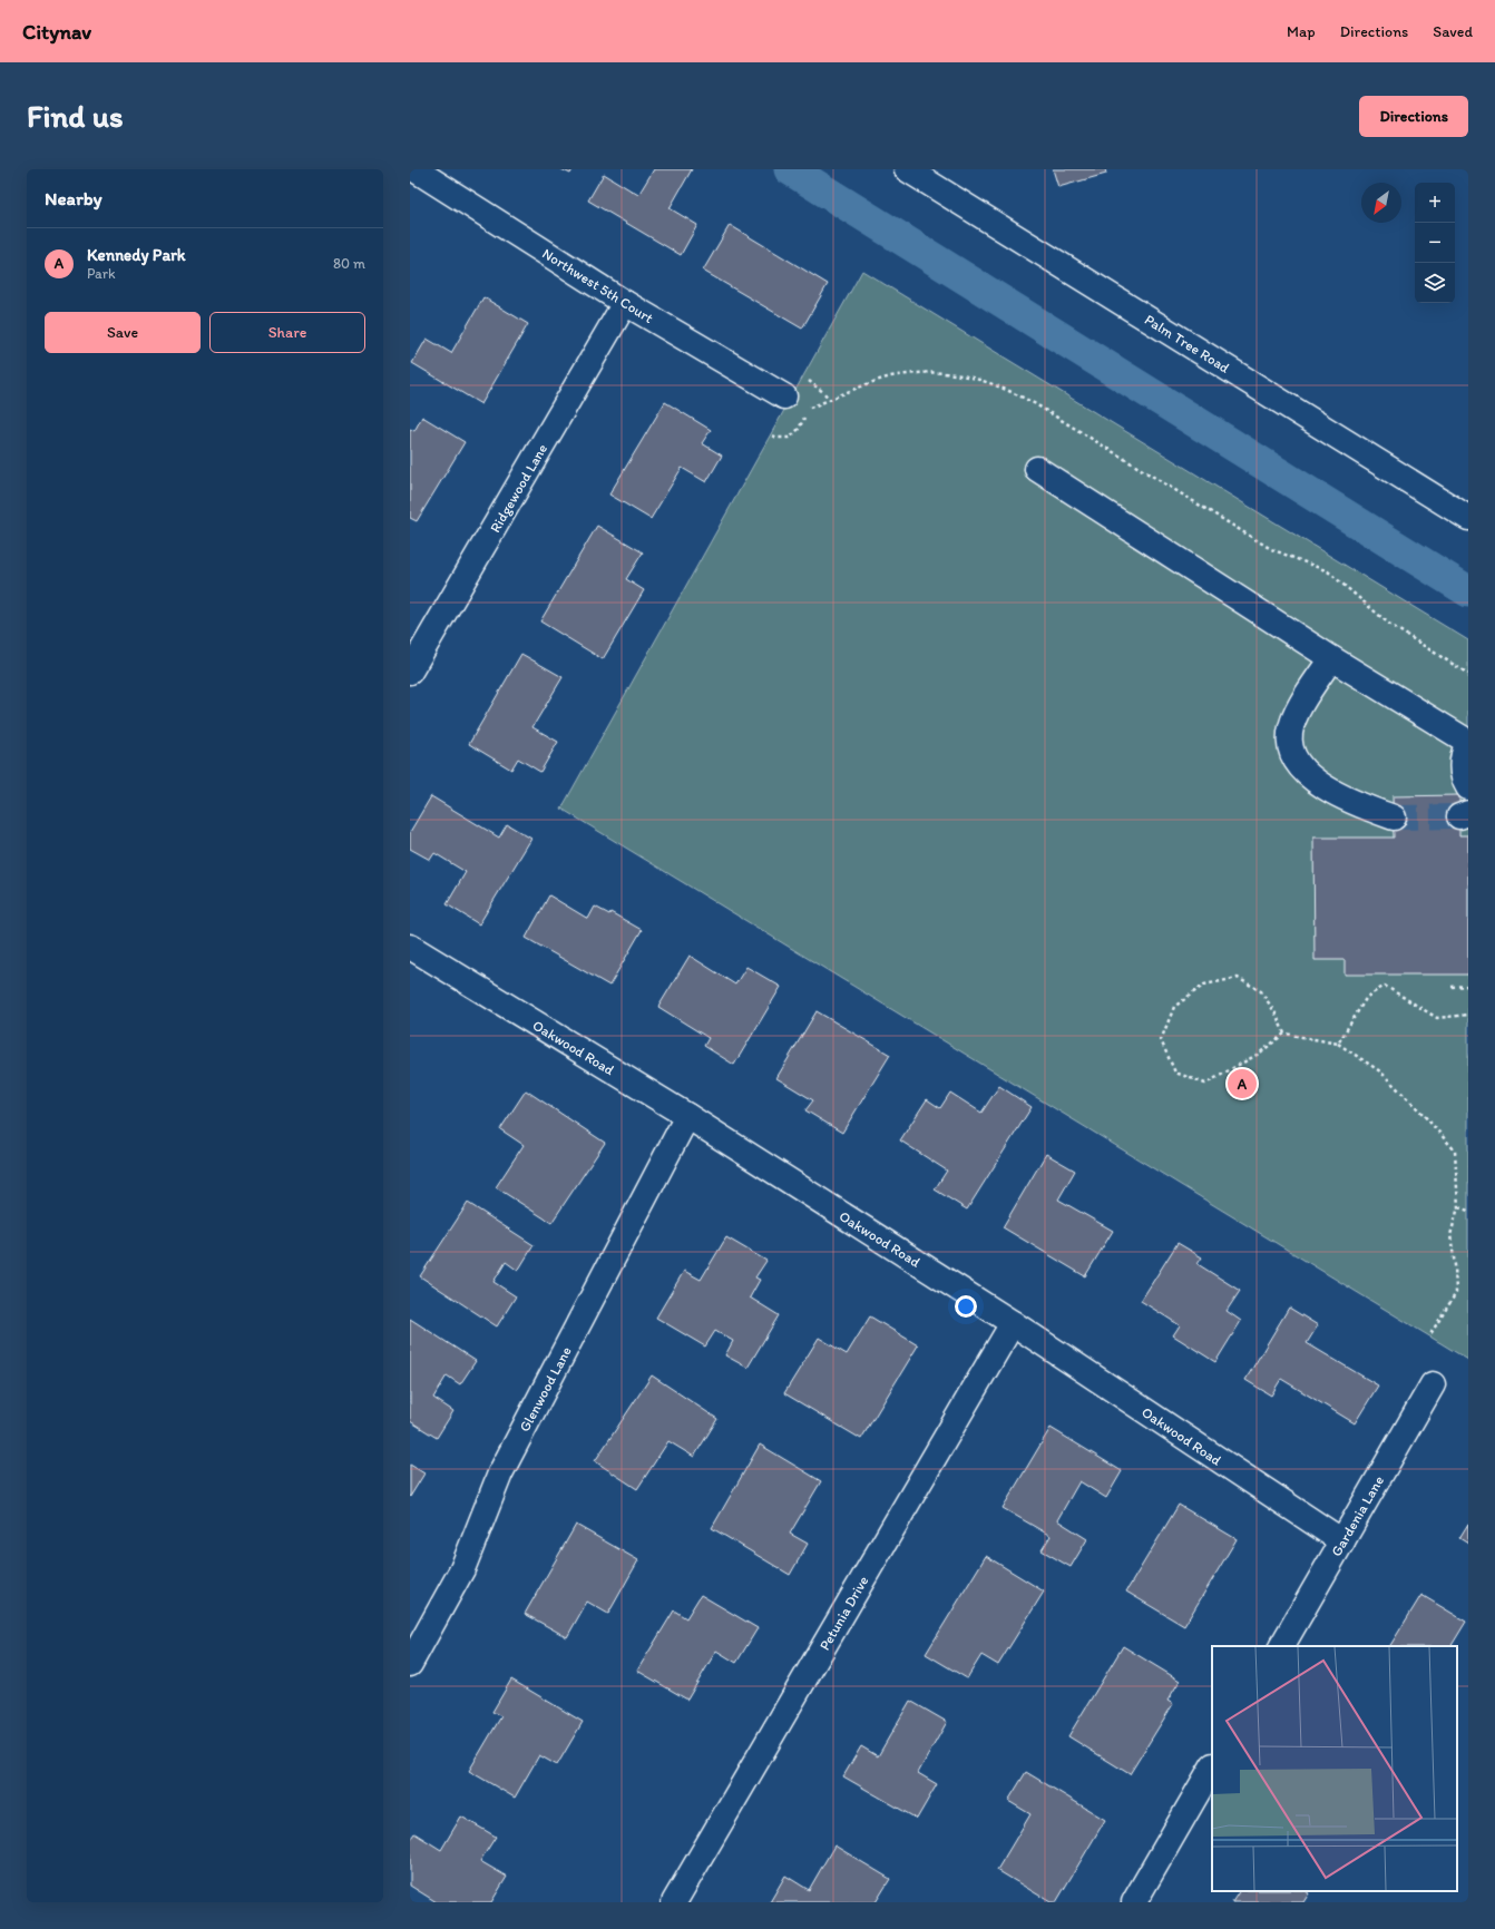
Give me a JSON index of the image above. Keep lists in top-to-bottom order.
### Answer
{
  "streets": {
    "street": [
      "Northwest 5th Court",
      "Palm Tree Road",
      "Ridgewood Lane",
      "Oakwood Road",
      "Glenwood Lane",
      "Gardenia Lane",
      "Petunia Drive"
    ]
  },
  "crossings": [
    ["Northwest 5th Court", "Ridgewood Lane"],
    ["Oakwood Road", "Glenwood Lane"],
    ["Oakwood Road", "Gardenia Lane"],
    ["Oakwood Road", "Petunia Drive"]
  ],
  "north": "bottom left",
  "page": {
    "header": "Citynav",
    "nav": ["Map", "Directions", "Saved"],
    "buttons": [
      "Directions",
      ["Save", "Share"]
    ],
    "title": "Find us",
    "heading": "Nearby",
    "map_buttons": ["+", "−"],
    "list": [
      {
        "mark": "A",
        "name": "Kennedy Park",
        "note": "Park",
        "value": "80 m"
      }
    ],
    "pins": "A"
  }
}
